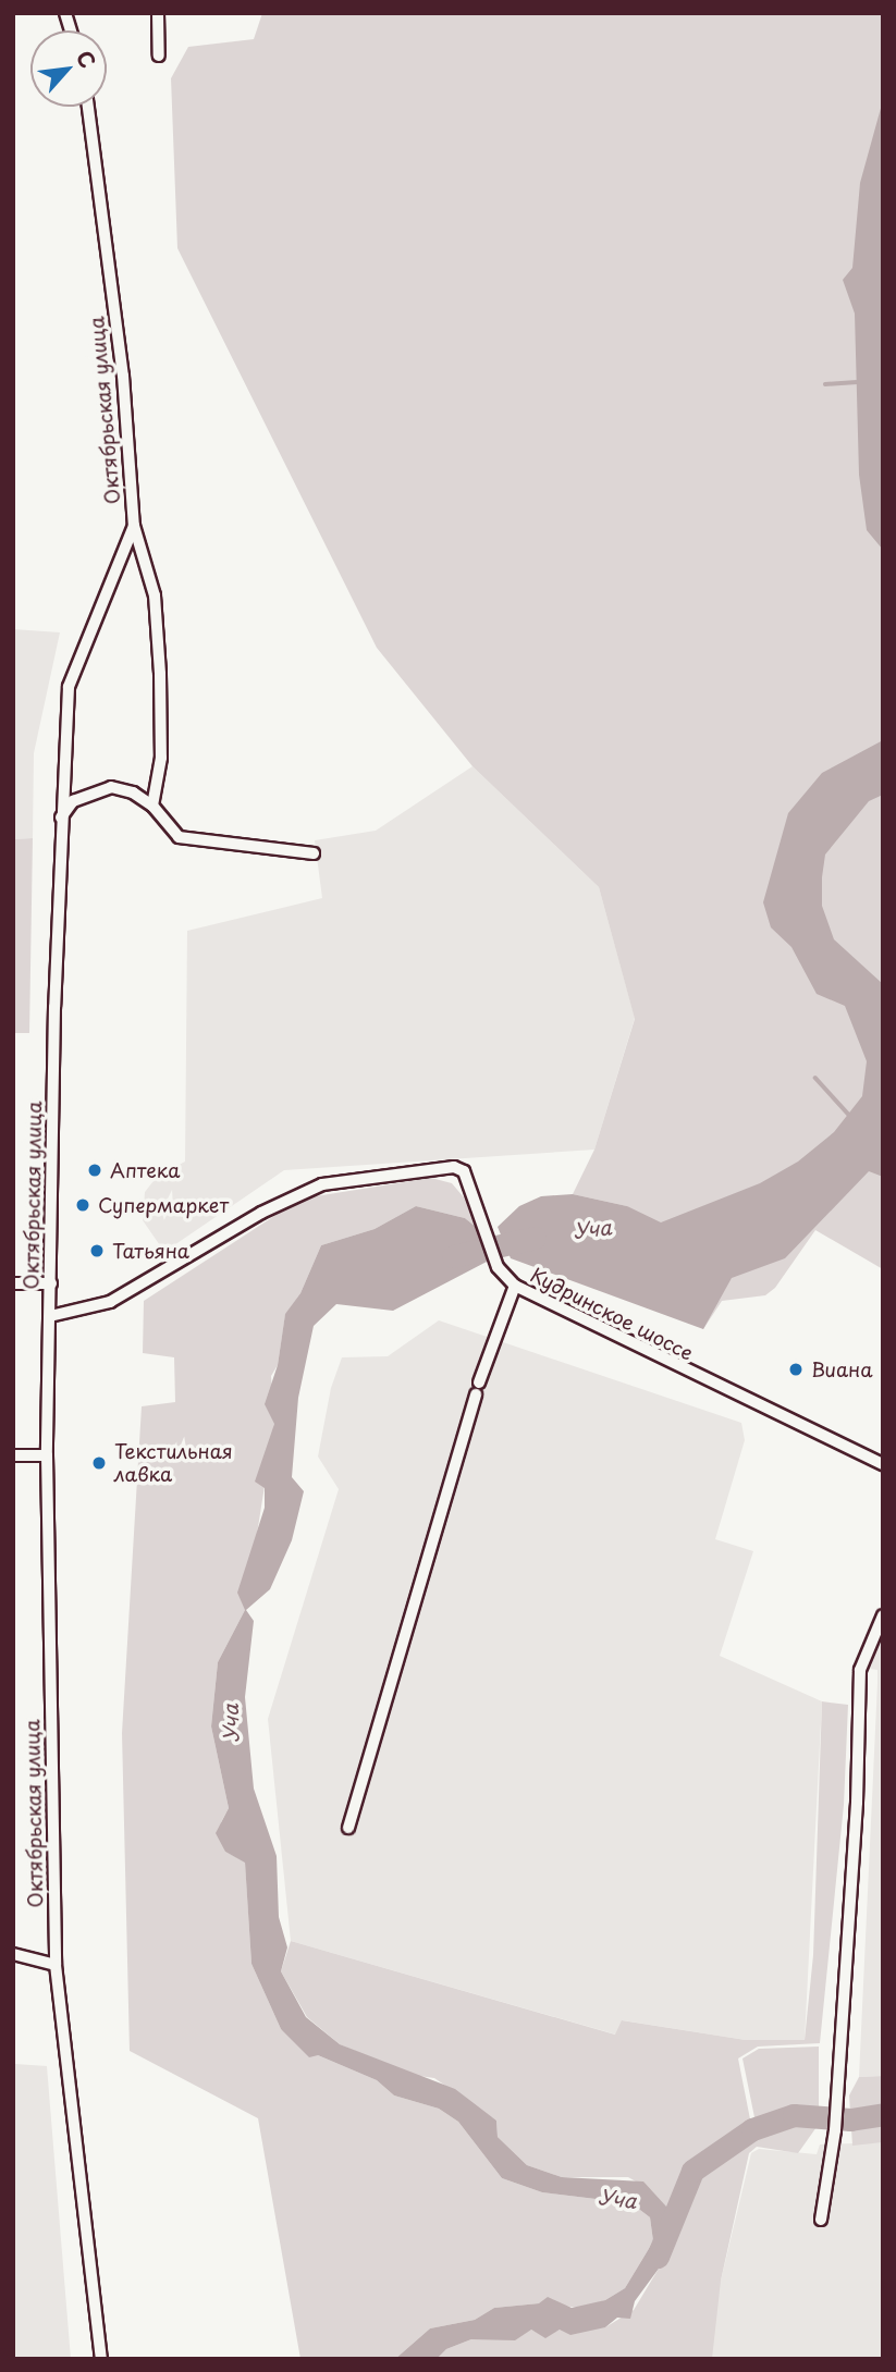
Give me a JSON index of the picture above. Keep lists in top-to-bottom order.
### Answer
{
  "streets": {
    "street": ["Октябрьская улица", "Кудринское шоссе"]
  },
  "crossings": [
    ["Октябрьская улица", "Кудринское шоссе"]
  ],
  "water": ["Уча"],
  "places": [
    "Аптека",
    "Супермаркет",
    "Татьяна",
    "Виана",
    "Текстильная лавка"
  ],
  "north": "top right"
}
